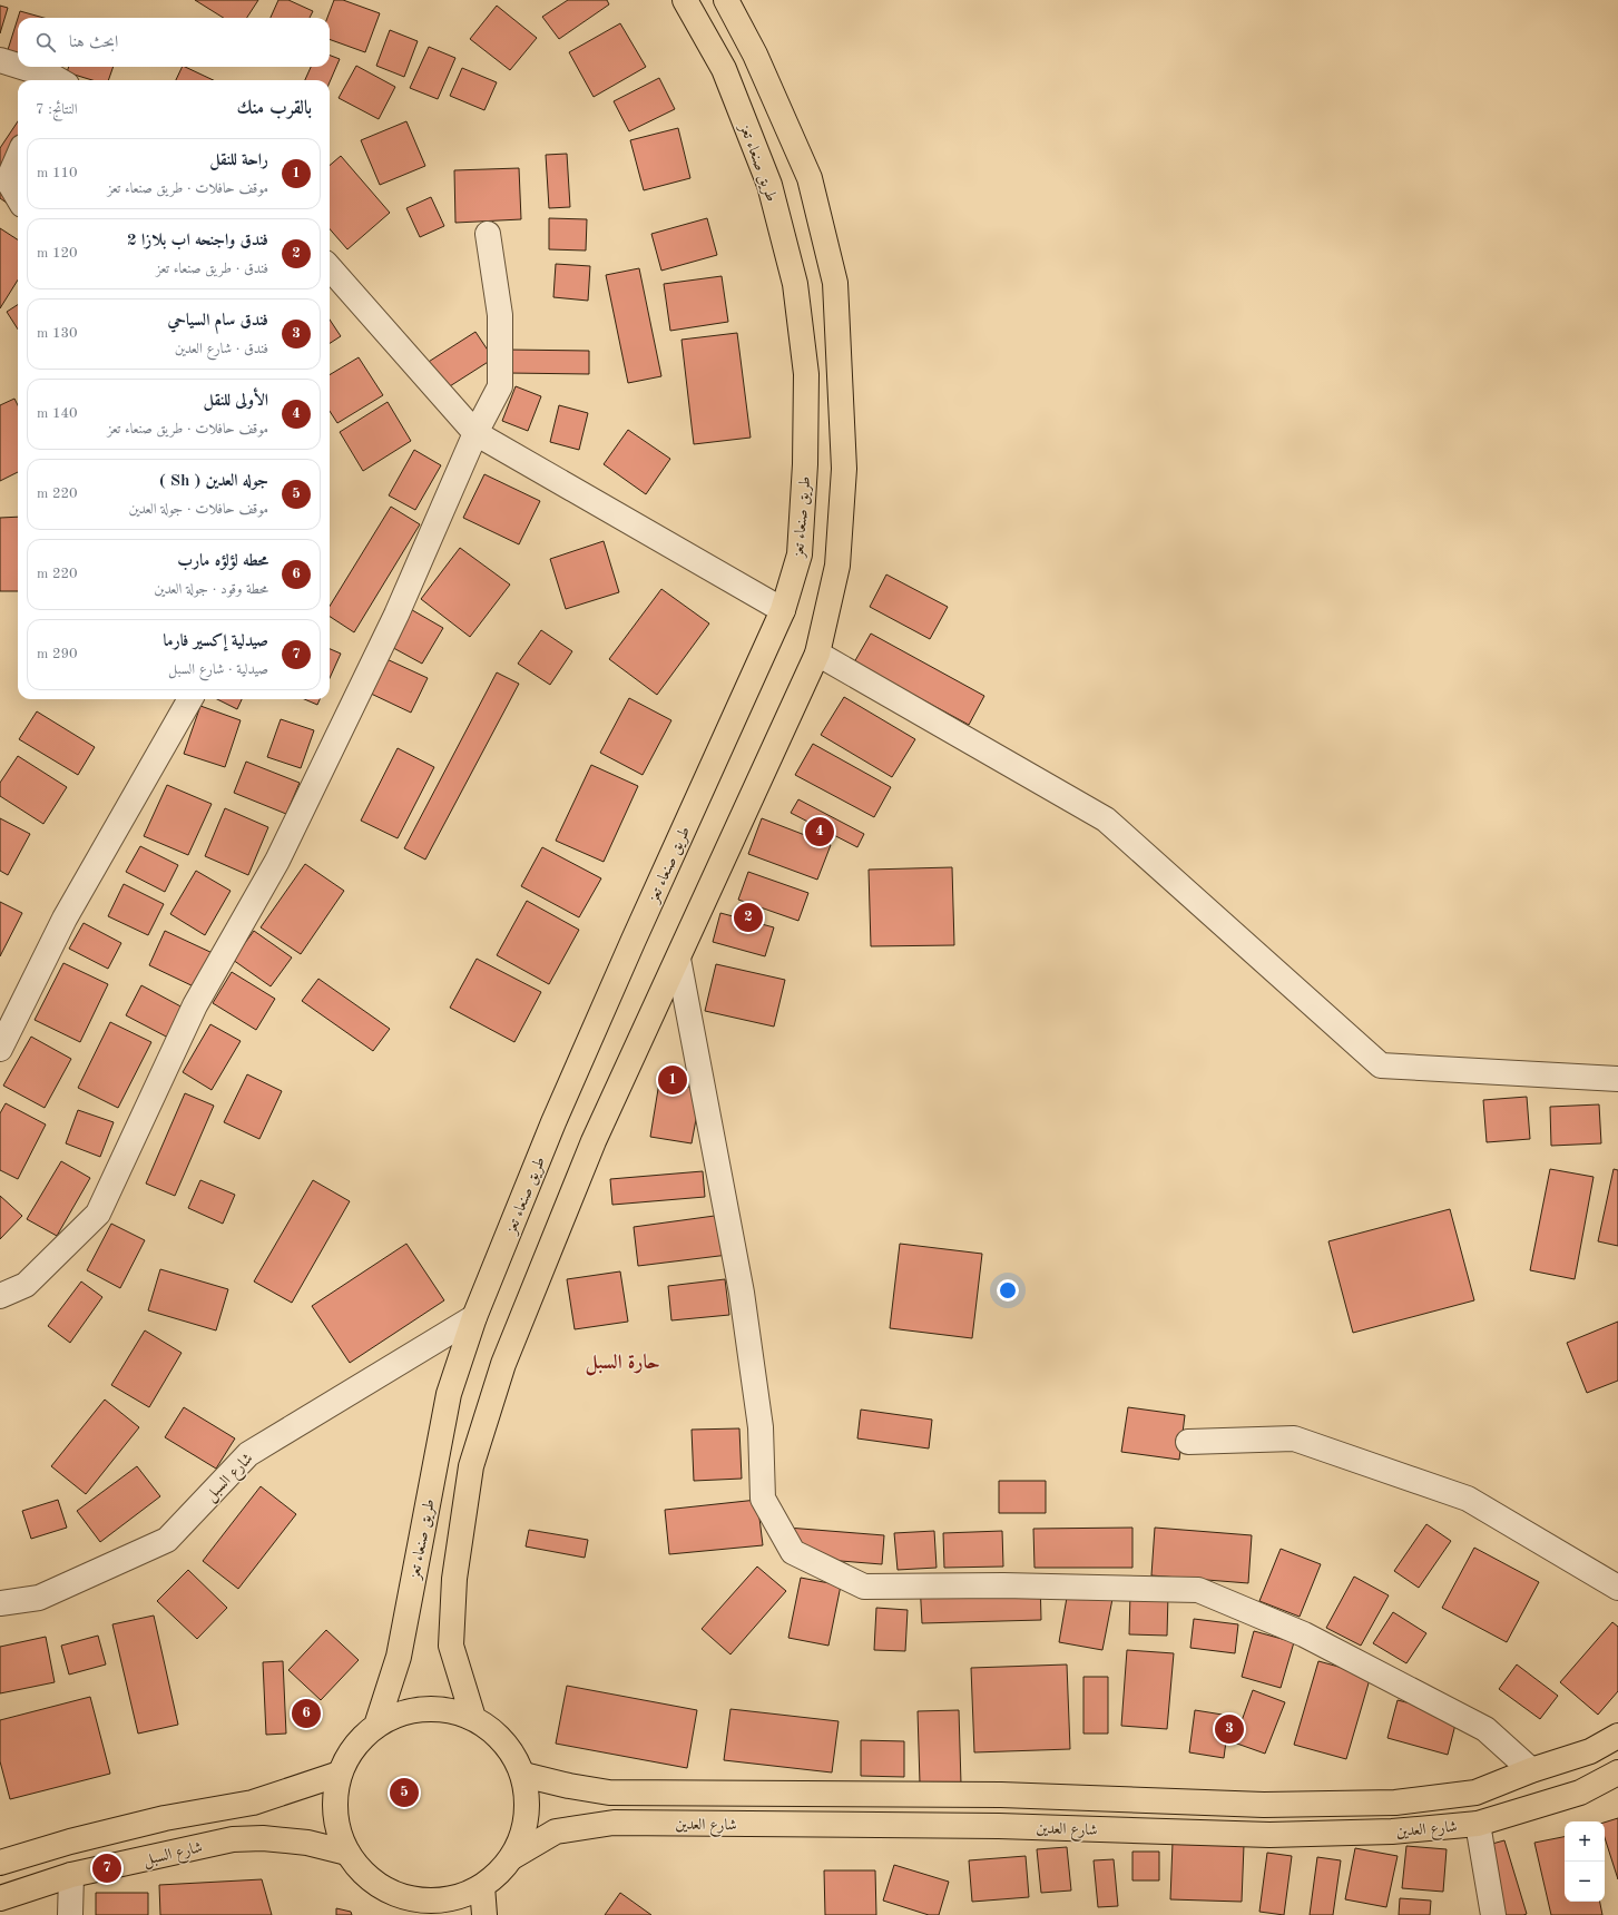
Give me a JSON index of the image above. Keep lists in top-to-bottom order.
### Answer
{
  "streets": {
    "main road": ["طريق صنعاء تعز", "شارع السبل", "شارع العدين"]
  },
  "crossings": [
    ["طريق صنعاء تعز", "شارع السبل"]
  ],
  "districts": ["حارة السبل"],
  "page": {
    "search": "ابحث هنا",
    "heading": ["بالقرب منك", "النتائج: 7"],
    "list": [
      {
        "mark": "1",
        "name": "راحة للنقل",
        "note": "موقف حافلات · طريق صنعاء تعز",
        "value": "110 m"
      },
      {
        "mark": "2",
        "name": "فندق واجنحه اب بلازا 2",
        "note": "فندق · طريق صنعاء تعز",
        "value": "120 m"
      },
      {
        "mark": "3",
        "name": "فندق سام السياحي",
        "note": "فندق · شارع العدين",
        "value": "130 m"
      },
      {
        "mark": "4",
        "name": "الأولى للنقل",
        "note": "موقف حافلات · طريق صنعاء تعز",
        "value": "140 m"
      },
      {
        "mark": "5",
        "name": "جوله العدين ( Sh )",
        "note": "موقف حافلات · جولة العدين",
        "value": "220 m"
      },
      {
        "mark": "6",
        "name": "محطه لؤلؤه مارب",
        "note": "محطة وقود · جولة العدين",
        "value": "220 m"
      },
      {
        "mark": "7",
        "name": "صيدلية إكسير فارما",
        "note": "صيدلية · شارع السبل",
        "value": "290 m"
      }
    ],
    "pins": [
      "4",
      "2",
      "1",
      "6",
      "3",
      "5",
      "7"
    ],
    "map_buttons": ["+", "−"]
  }
}
